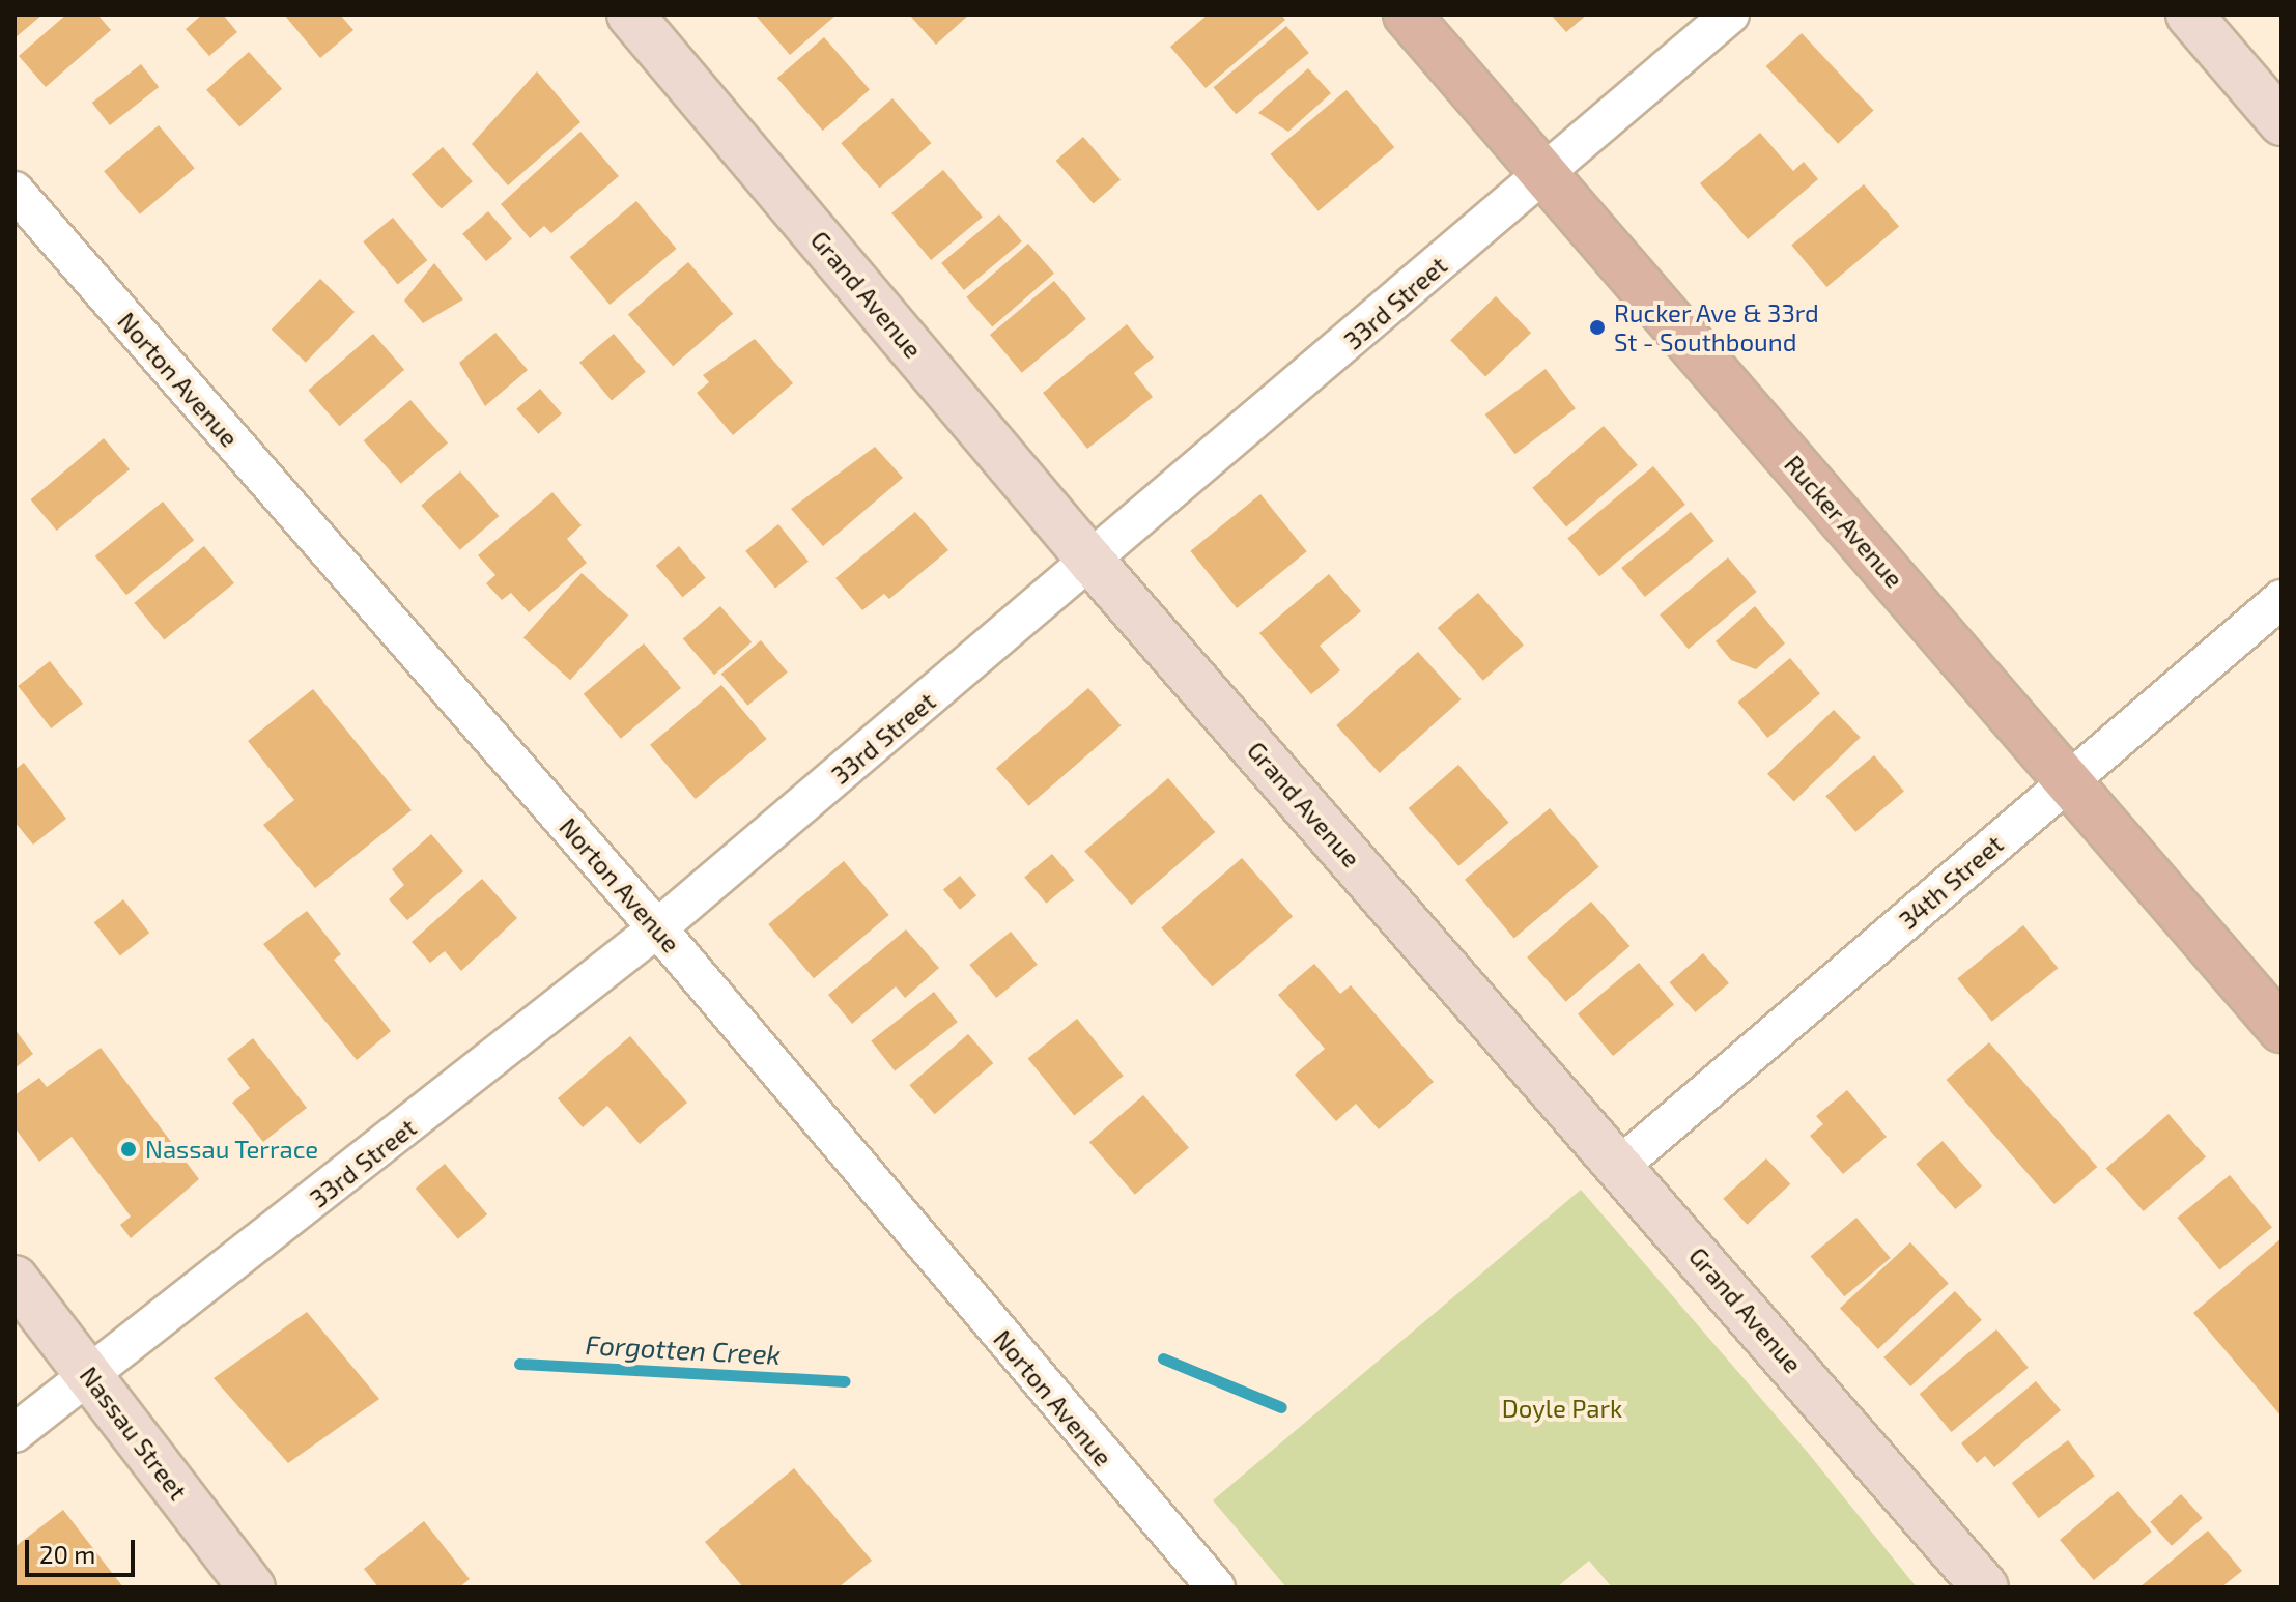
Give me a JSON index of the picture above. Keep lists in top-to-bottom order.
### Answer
{
  "streets": {
    "main road": ["Rucker Avenue"],
    "street": [
      "Grand Avenue",
      "33rd Street",
      "Norton Avenue",
      "34th Street",
      "Nassau Street"
    ]
  },
  "crossings": [
    ["Grand Avenue", "33rd Street"],
    ["Grand Avenue", "34th Street"],
    ["33rd Street", "Norton Avenue"],
    ["33rd Street", "Rucker Avenue"],
    ["33rd Street", "Nassau Street"],
    ["Rucker Avenue", "34th Street"]
  ],
  "water": ["Forgotten Creek"],
  "parks": ["Doyle Park"],
  "places": ["Rucker Ave & 33rd St - Southbound", "Nassau Terrace"],
  "scale_bar": "20 m"
}
